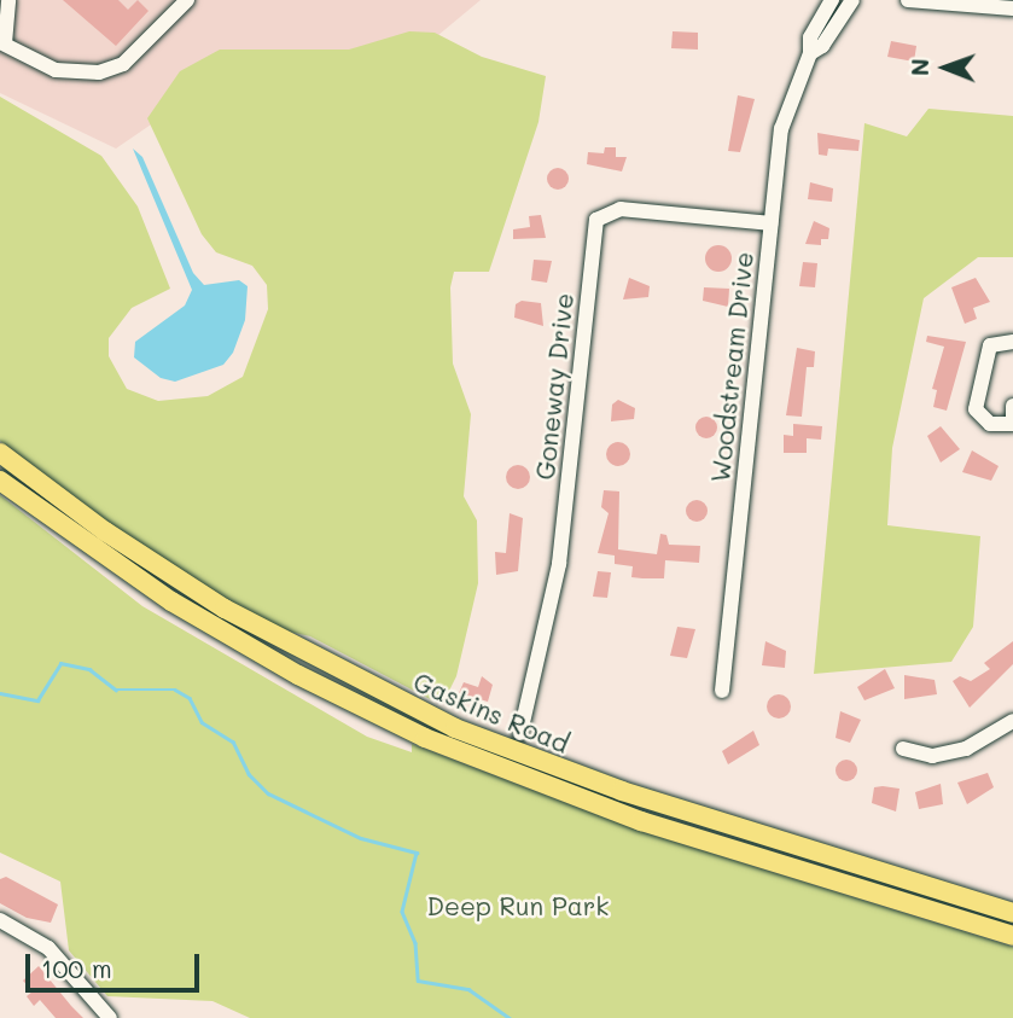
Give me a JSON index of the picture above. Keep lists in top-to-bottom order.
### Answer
{
  "streets": {
    "main road": ["Gaskins Road"],
    "street": ["Woodstream Drive", "Goneway Drive"]
  },
  "crossings": [
    ["Woodstream Drive", "Goneway Drive"]
  ],
  "parks": ["Deep Run Park"],
  "scale_bar": "100 m",
  "north": "left"
}
